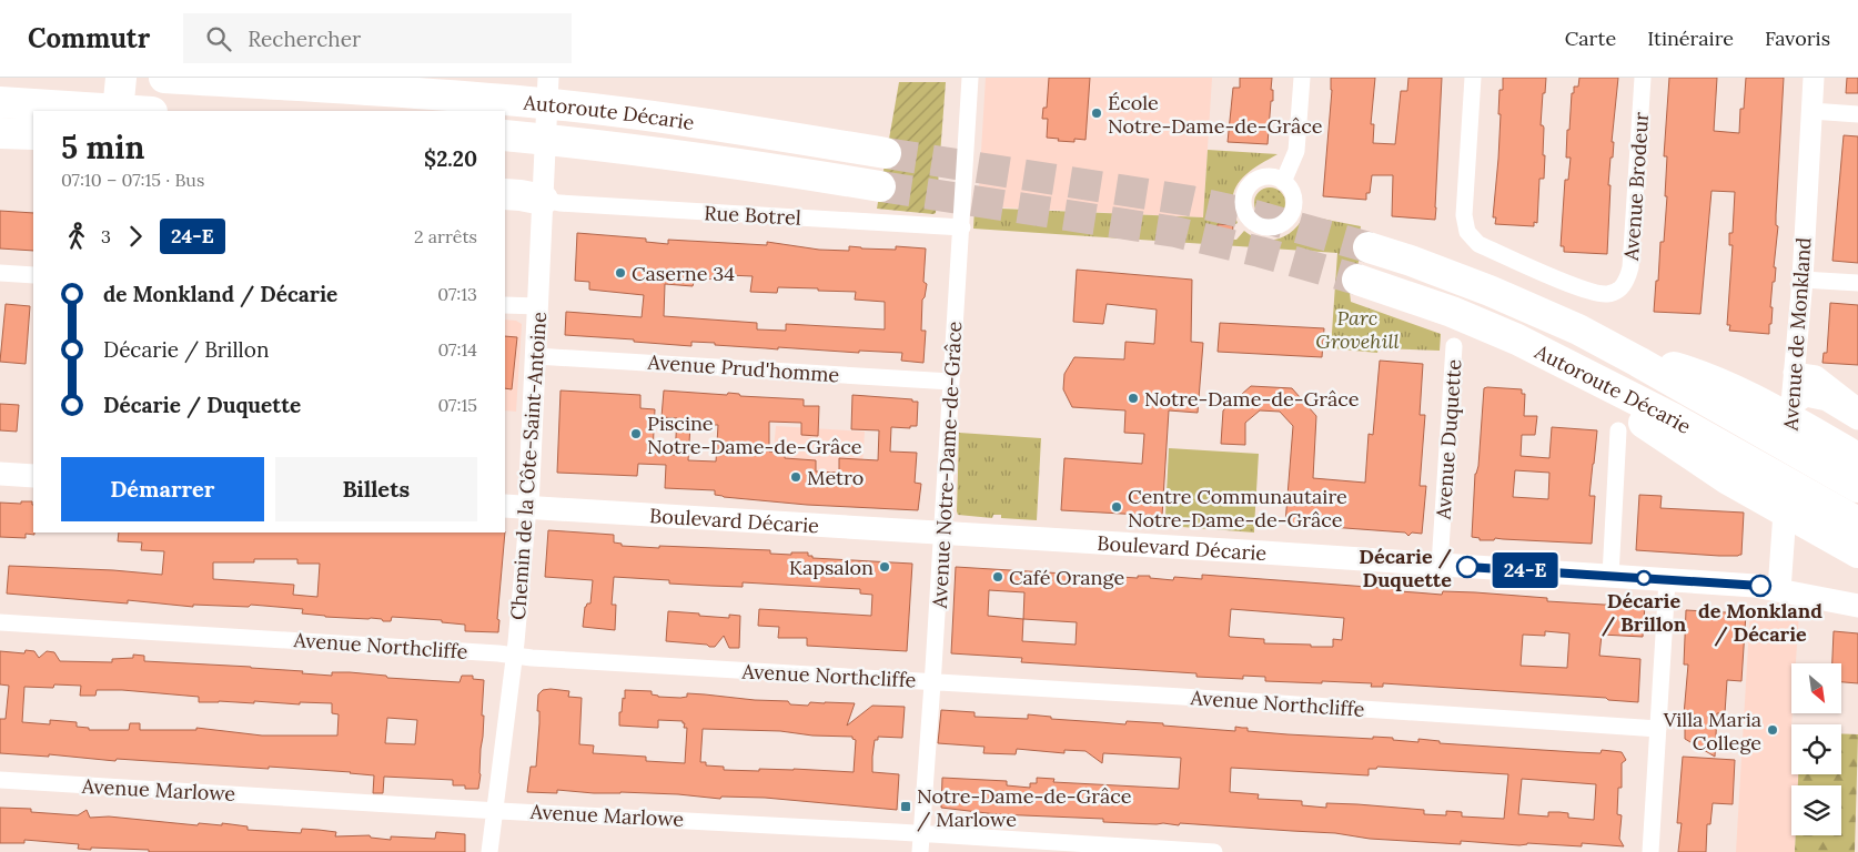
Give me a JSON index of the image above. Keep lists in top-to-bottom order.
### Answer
{
  "streets": {
    "highway": ["Autoroute Décarie"],
    "main road": ["Avenue de Monkland", "Boulevard Décarie"],
    "street": [
      "Avenue Brodeur",
      "Rue Botrel",
      "Avenue Prud'homme",
      "Avenue Duquette",
      "Avenue Notre-Dame-de-Grâce",
      "Chemin de la Côte-Saint-Antoine",
      "Avenue Northcliffe",
      "Avenue Marlowe"
    ]
  },
  "crossings": [
    ["Rue Botrel", "Avenue Notre-Dame-de-Grâce"],
    ["Rue Botrel", "Chemin de la Côte-Saint-Antoine"],
    ["Avenue de Monkland", "Boulevard Décarie"],
    ["Avenue Prud'homme", "Avenue Notre-Dame-de-Grâce"],
    ["Avenue Prud'homme", "Chemin de la Côte-Saint-Antoine"],
    ["Avenue Duquette", "Boulevard Décarie"],
    ["Avenue Notre-Dame-de-Grâce", "Boulevard Décarie"],
    ["Avenue Notre-Dame-de-Grâce", "Avenue Northcliffe"],
    ["Avenue Notre-Dame-de-Grâce", "Avenue Marlowe"],
    ["Chemin de la Côte-Saint-Antoine", "Boulevard Décarie"],
    ["Chemin de la Côte-Saint-Antoine", "Avenue Northcliffe"],
    ["Chemin de la Côte-Saint-Antoine", "Avenue Marlowe"]
  ],
  "parks": ["Parc Grovehill"],
  "places": {
    "other": [
      "École Notre-Dame-de-Grâce",
      "Caserne 34",
      "Notre-Dame-de-Grâce",
      "Piscine Notre-Dame-de-Grâce",
      "Metro",
      "Centre Communautaire Notre-Dame-de-Grâce",
      "Kapsalon",
      "Décarie / Duquette",
      "Café Orange",
      "Décarie / Brillon",
      "de Monkland / Décarie",
      "Villa Maria College"
    ],
    "transit": ["Notre-Dame-de-Grâce / Marlowe"]
  },
  "lines": ["bus line 24-E"],
  "north": "bottom right",
  "page": {
    "header": "Commutr",
    "search": "Rechercher",
    "nav": ["Carte", "Itinéraire", "Favoris"],
    "on_map": "24-E",
    "heading": ["5 min", "07:10 – 07:15 · Bus", "$2.20"],
    "legs": ["3", "24-E", "2 arrêts"],
    "list": [
      {
        "name": "de Monkland / Décarie",
        "value": "07:13"
      },
      {
        "name": "Décarie / Brillon",
        "value": "07:14"
      },
      {
        "name": "Décarie / Duquette",
        "value": "07:15"
      }
    ],
    "buttons": ["Démarrer", "Billets"]
  }
}
